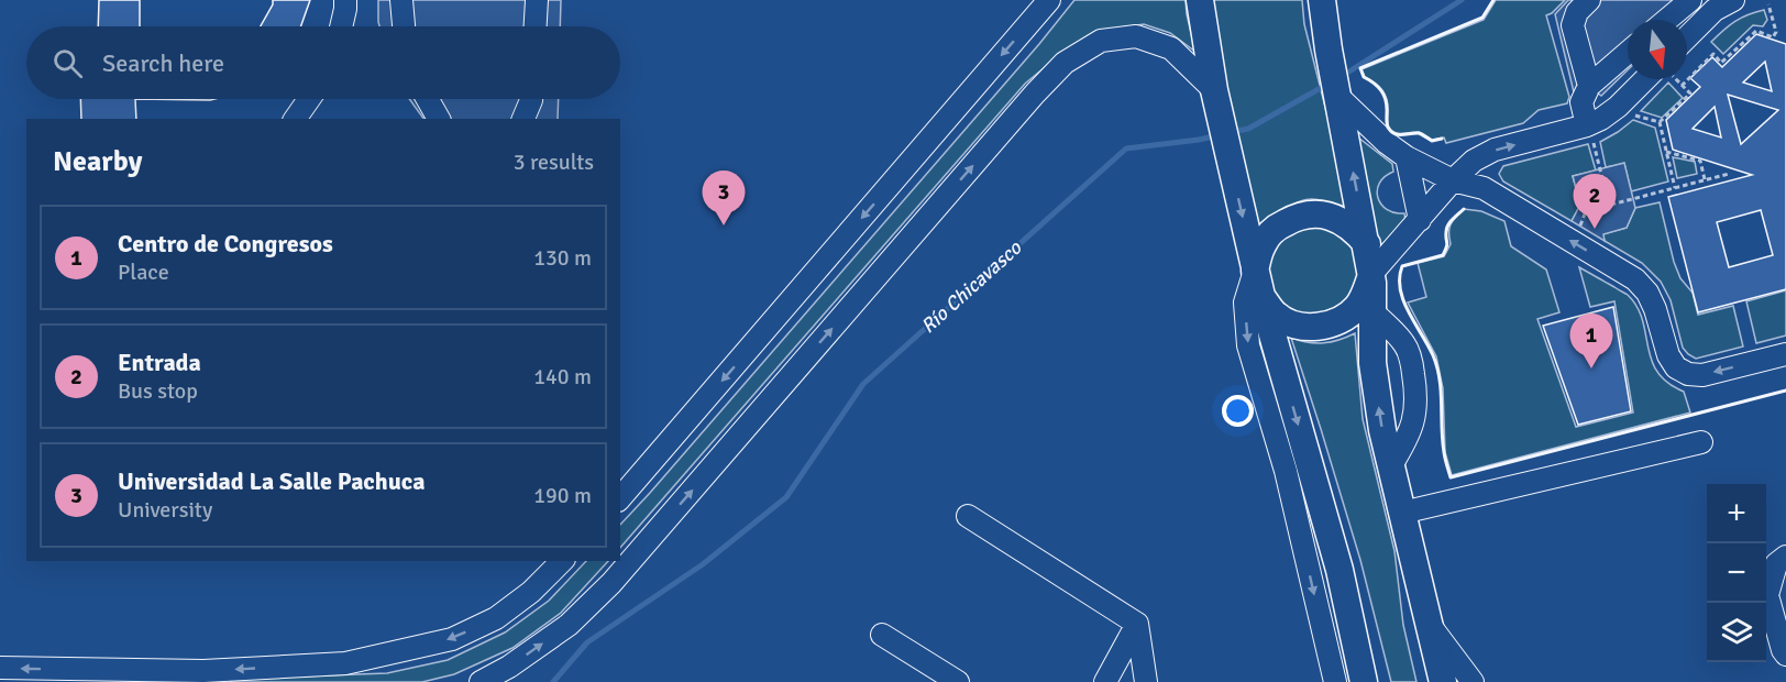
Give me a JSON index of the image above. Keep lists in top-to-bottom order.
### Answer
{
  "water": ["Río Chicavasco"],
  "north": "bottom",
  "page": {
    "search": "Search here",
    "heading": ["Nearby", "3 results"],
    "pins": ["3", "2", "1"],
    "list": [
      {
        "mark": "1",
        "name": "Centro de Congresos",
        "note": "Place",
        "value": "130 m"
      },
      {
        "mark": "2",
        "name": "Entrada",
        "note": "Bus stop",
        "value": "140 m"
      },
      {
        "mark": "3",
        "name": "Universidad La Salle Pachuca",
        "note": "University",
        "value": "190 m"
      }
    ],
    "map_buttons": ["+", "−"]
  }
}
